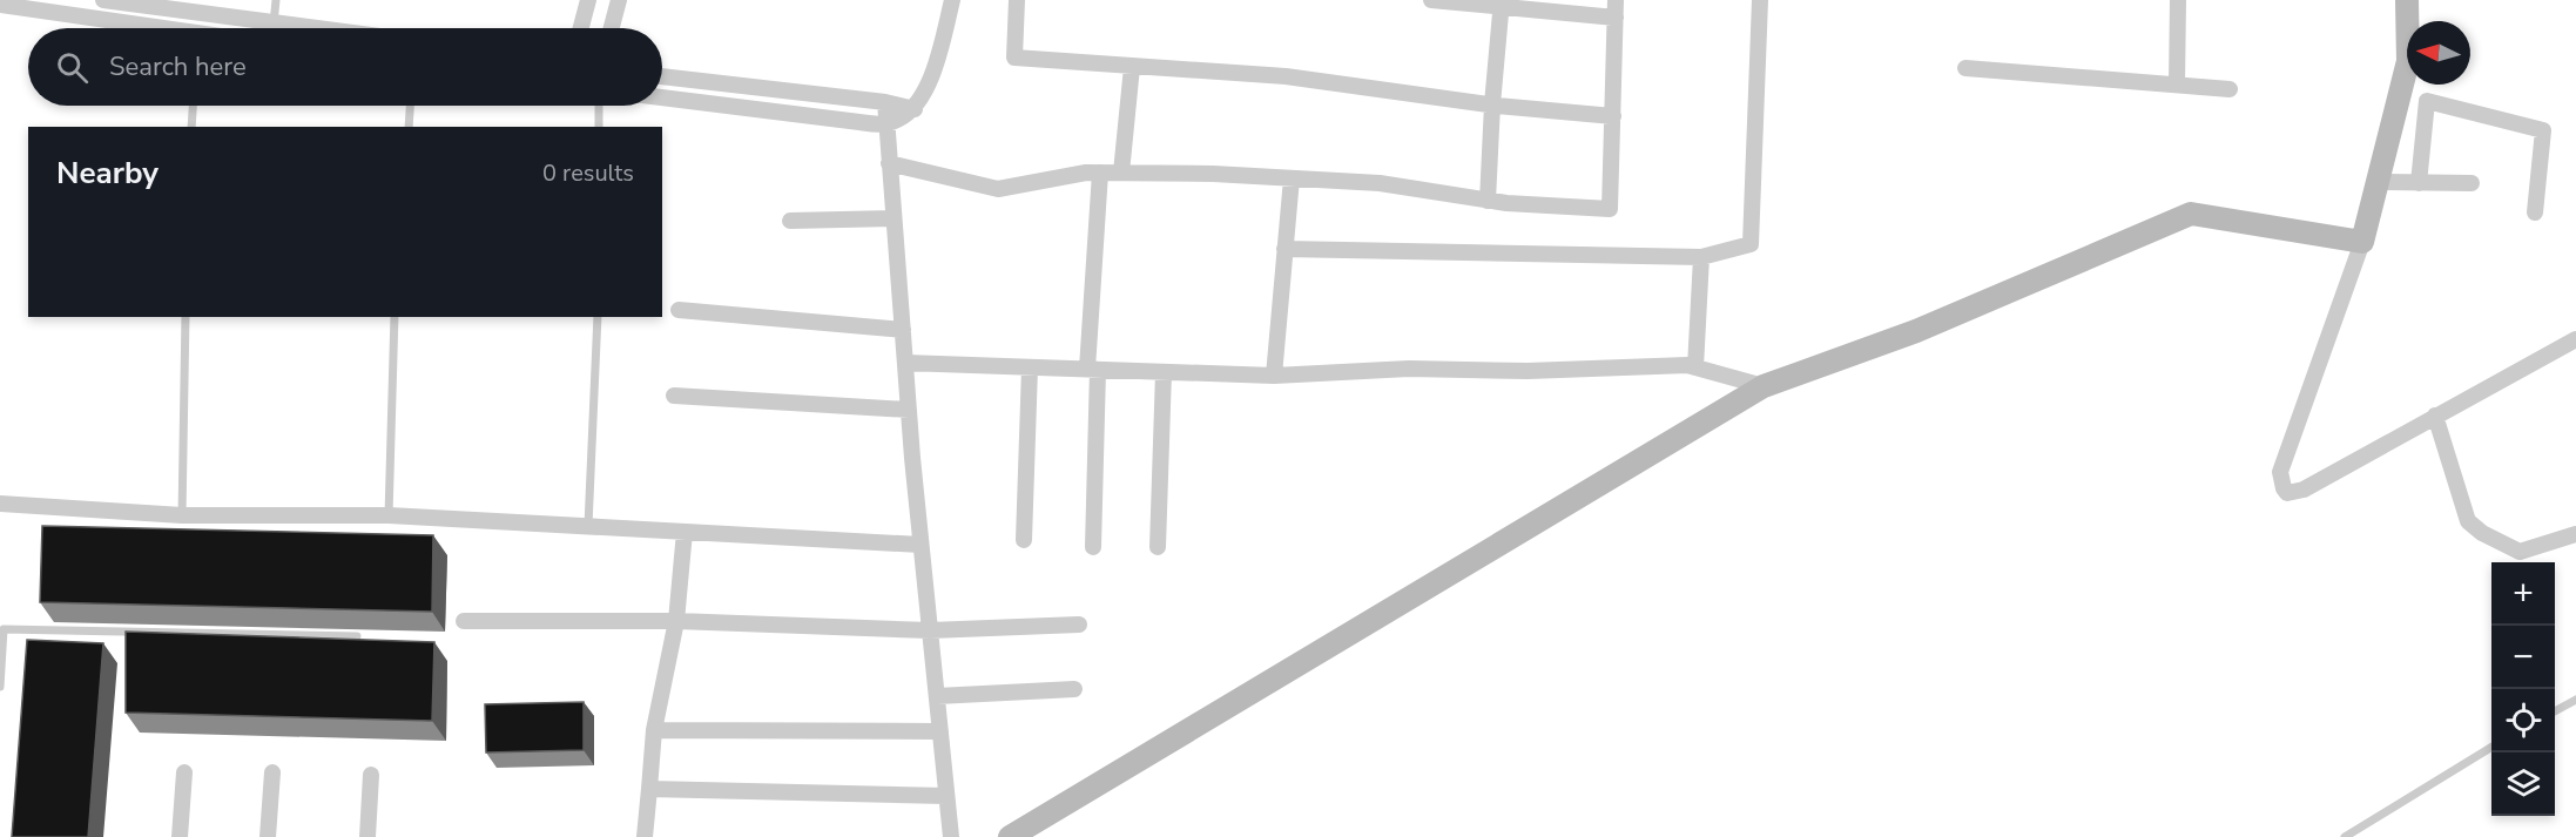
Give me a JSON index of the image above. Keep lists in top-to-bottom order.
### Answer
{
  "north": "left",
  "page": {
    "search": "Search here",
    "heading": ["Nearby", "0 results"],
    "map_buttons": ["+", "−"]
  }
}
